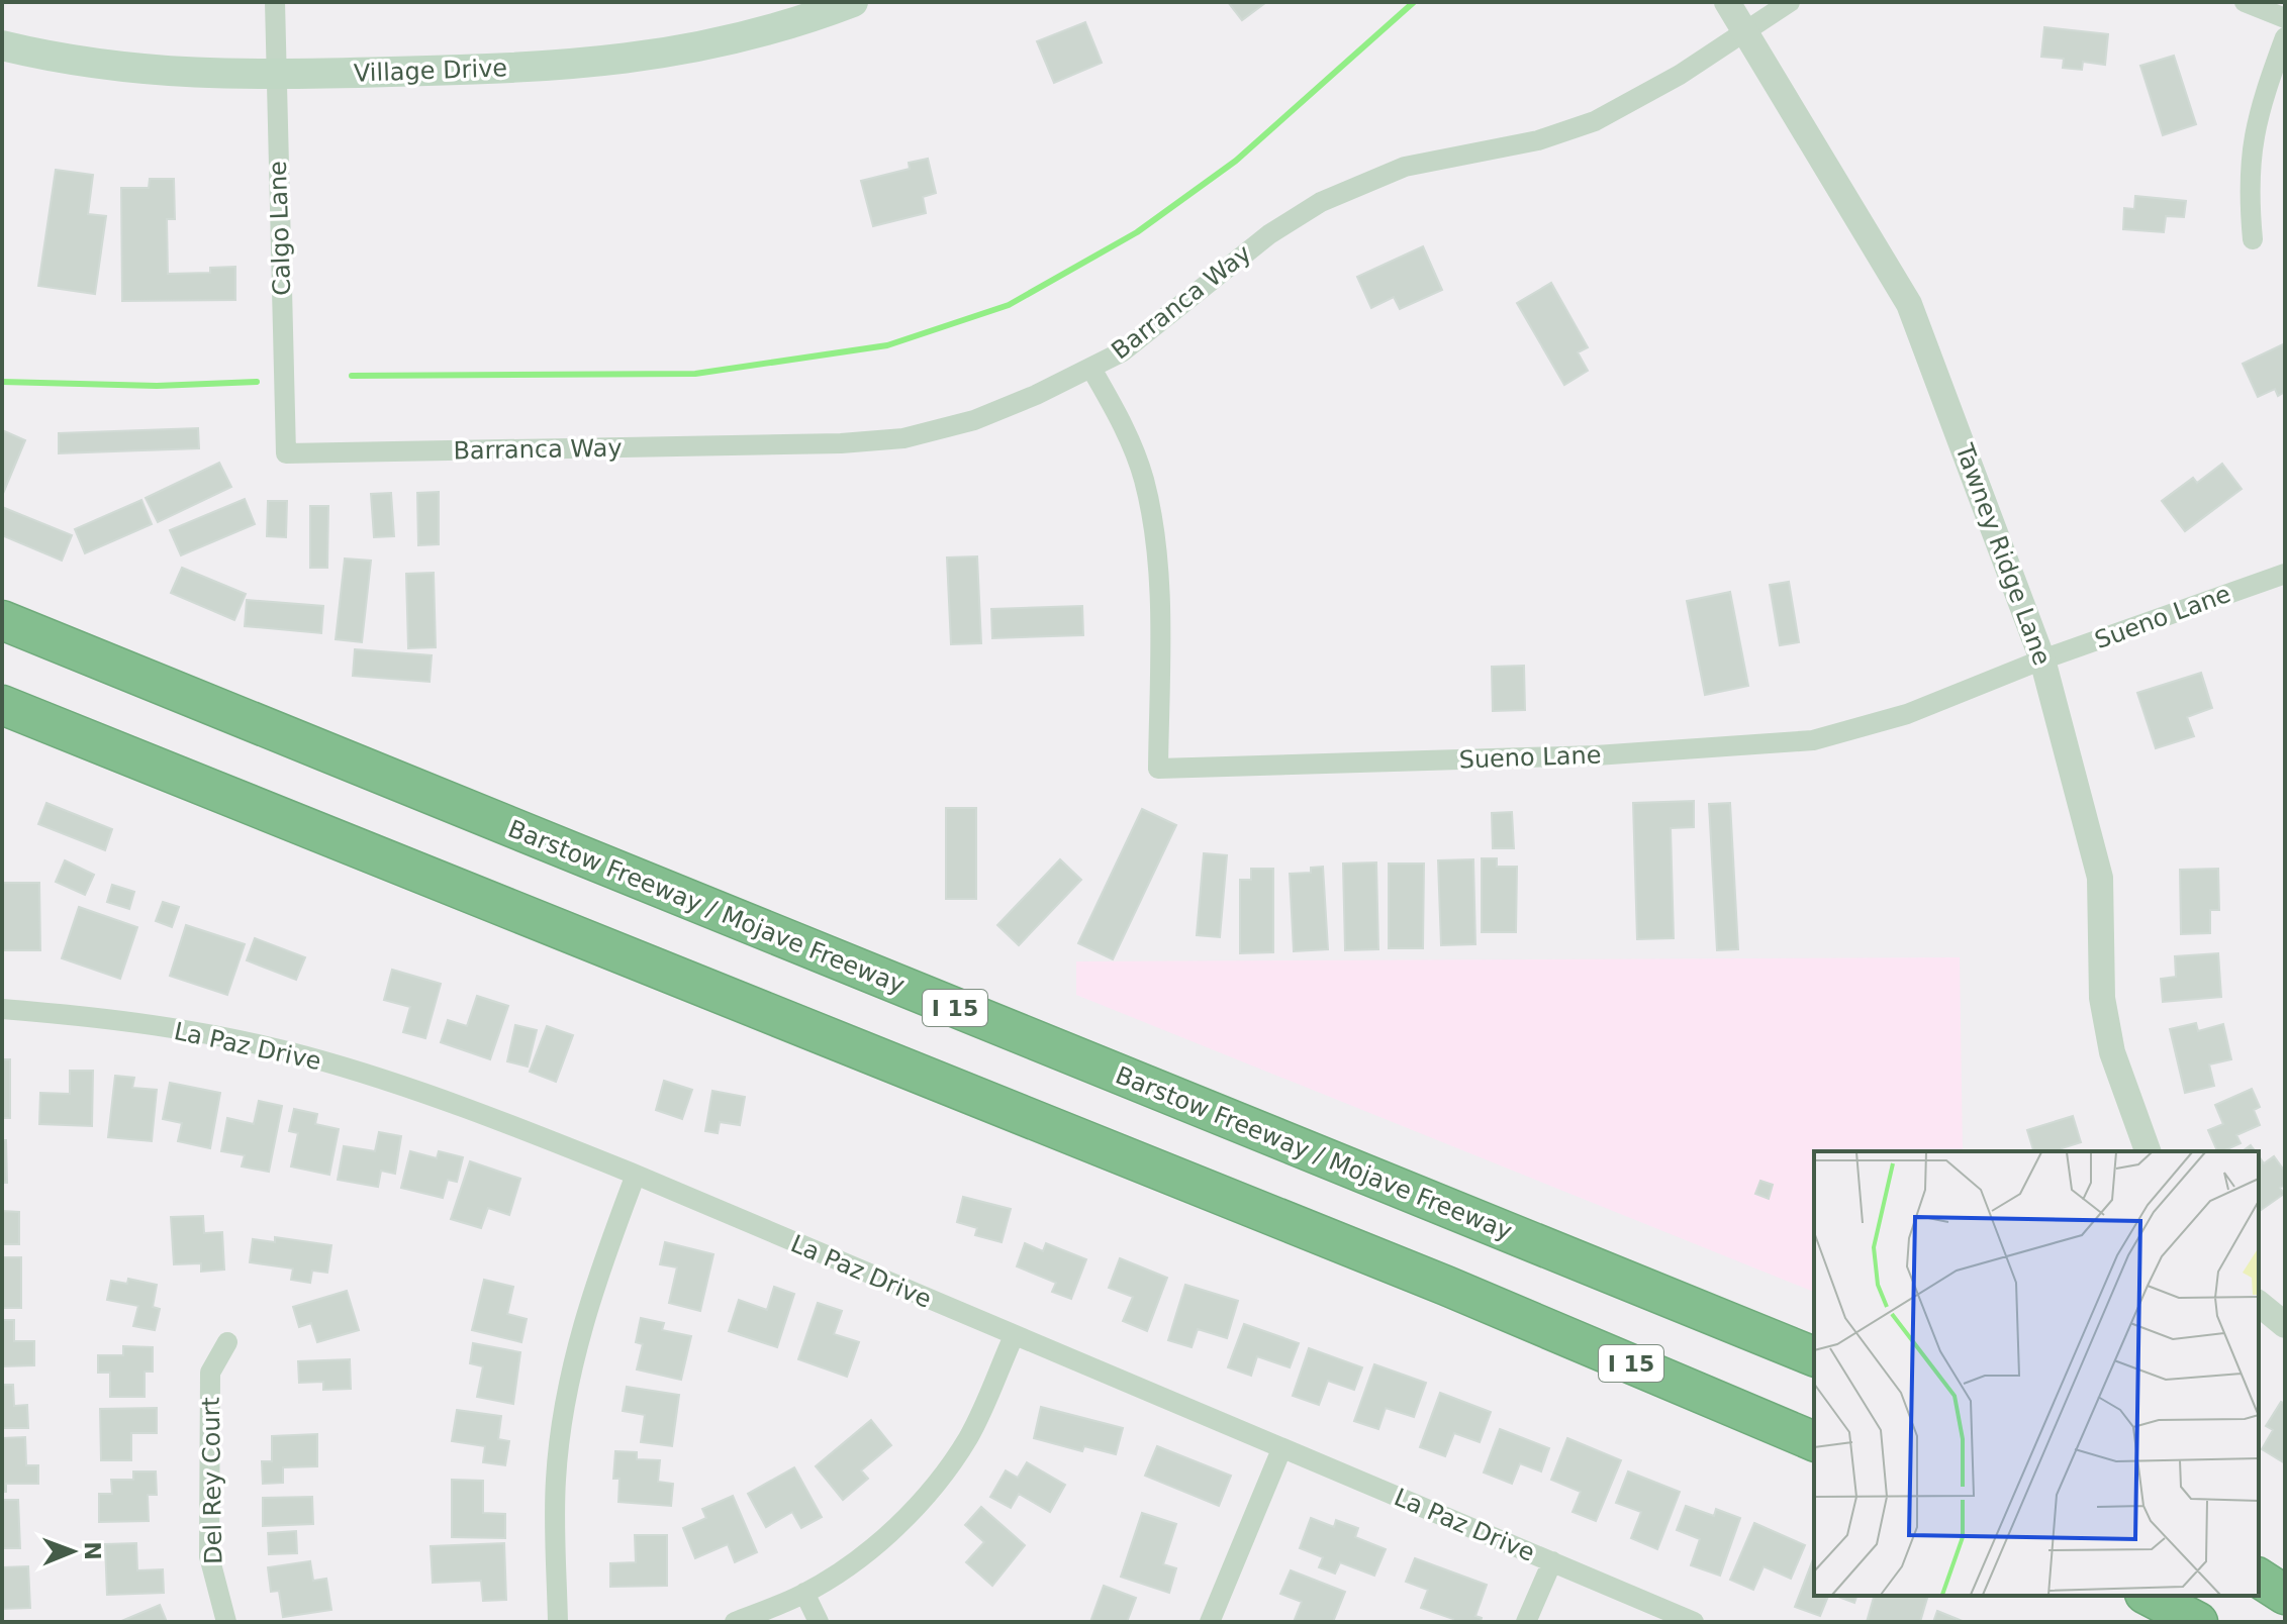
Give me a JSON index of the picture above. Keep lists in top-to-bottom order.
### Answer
{
  "streets": {
    "highway": ["Barstow Freeway / Mojave Freeway", "I 15"],
    "main road": ["Village Drive"],
    "street": [
      "Calgo Lane",
      "Barranca Way",
      "Tawney Ridge Lane",
      "Sueno Lane",
      "La Paz Drive",
      "Del Rey Court"
    ]
  },
  "crossings": [
    ["Village Drive", "Calgo Lane"],
    ["Calgo Lane", "Barranca Way"],
    ["Barranca Way", "Tawney Ridge Lane"],
    ["Barranca Way", "Sueno Lane"],
    ["Tawney Ridge Lane", "Sueno Lane"]
  ],
  "north": "right"
}
